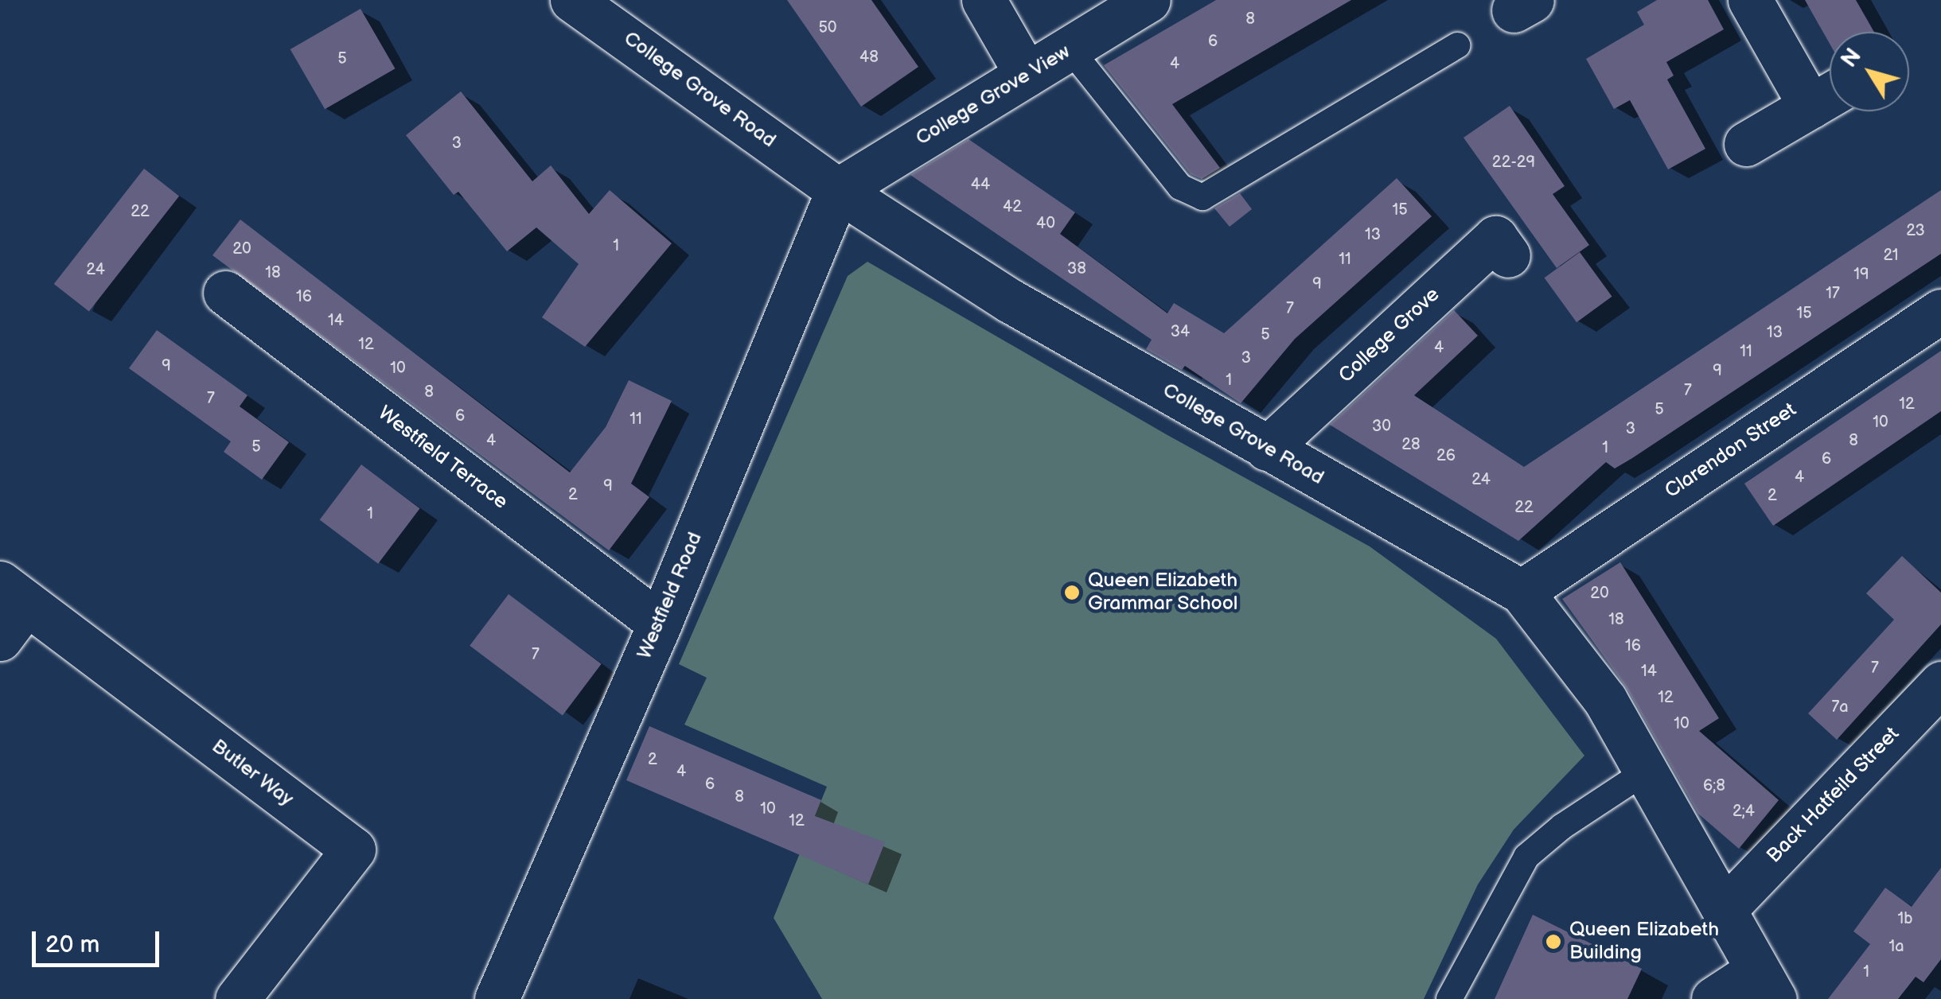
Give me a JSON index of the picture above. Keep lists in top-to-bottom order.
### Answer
{
  "streets": {
    "street": [
      "College Grove Road",
      "College Grove View",
      "College Grove",
      "Clarendon Street",
      "Westfield Terrace",
      "Westfield Road",
      "Butler Way",
      "Back Hatfeild Street"
    ]
  },
  "crossings": [
    ["College Grove Road", "College Grove View"],
    ["College Grove Road", "College Grove"],
    ["College Grove Road", "Clarendon Street"],
    ["College Grove Road", "Westfield Road"],
    ["College Grove Road", "Back Hatfeild Street"],
    ["College Grove View", "Westfield Road"],
    ["Westfield Terrace", "Westfield Road"]
  ],
  "places": ["Queen Elizabeth Grammar School", "Queen Elizabeth Building"],
  "house_numbers": [
    "8",
    "50",
    "6",
    "48",
    "5",
    "4",
    "3",
    "22-29",
    "44",
    "42",
    "15",
    "22",
    "40",
    "23",
    "13",
    "1",
    "20",
    "21",
    "11",
    "38",
    "24",
    "18",
    "19",
    "9",
    "17",
    "16",
    "7",
    "15",
    "14",
    "34",
    "13",
    "5",
    "12",
    "4",
    "11",
    "3",
    "9",
    "10",
    "9",
    "1",
    "7",
    "8",
    "7",
    "12",
    "5",
    "6",
    "11",
    "10",
    "30",
    "3",
    "4",
    "8",
    "28",
    "5",
    "1",
    "26",
    "6",
    "4",
    "24",
    "9",
    "2",
    "2",
    "22",
    "1",
    "20",
    "18",
    "16",
    "7",
    "7",
    "14",
    "12",
    "7a",
    "10",
    "2",
    "4",
    "6",
    "6;8",
    "8",
    "10",
    "2;4",
    "12",
    "1b",
    "1a",
    "1"
  ],
  "scale_bar": "20 m",
  "north": "top left"
}
